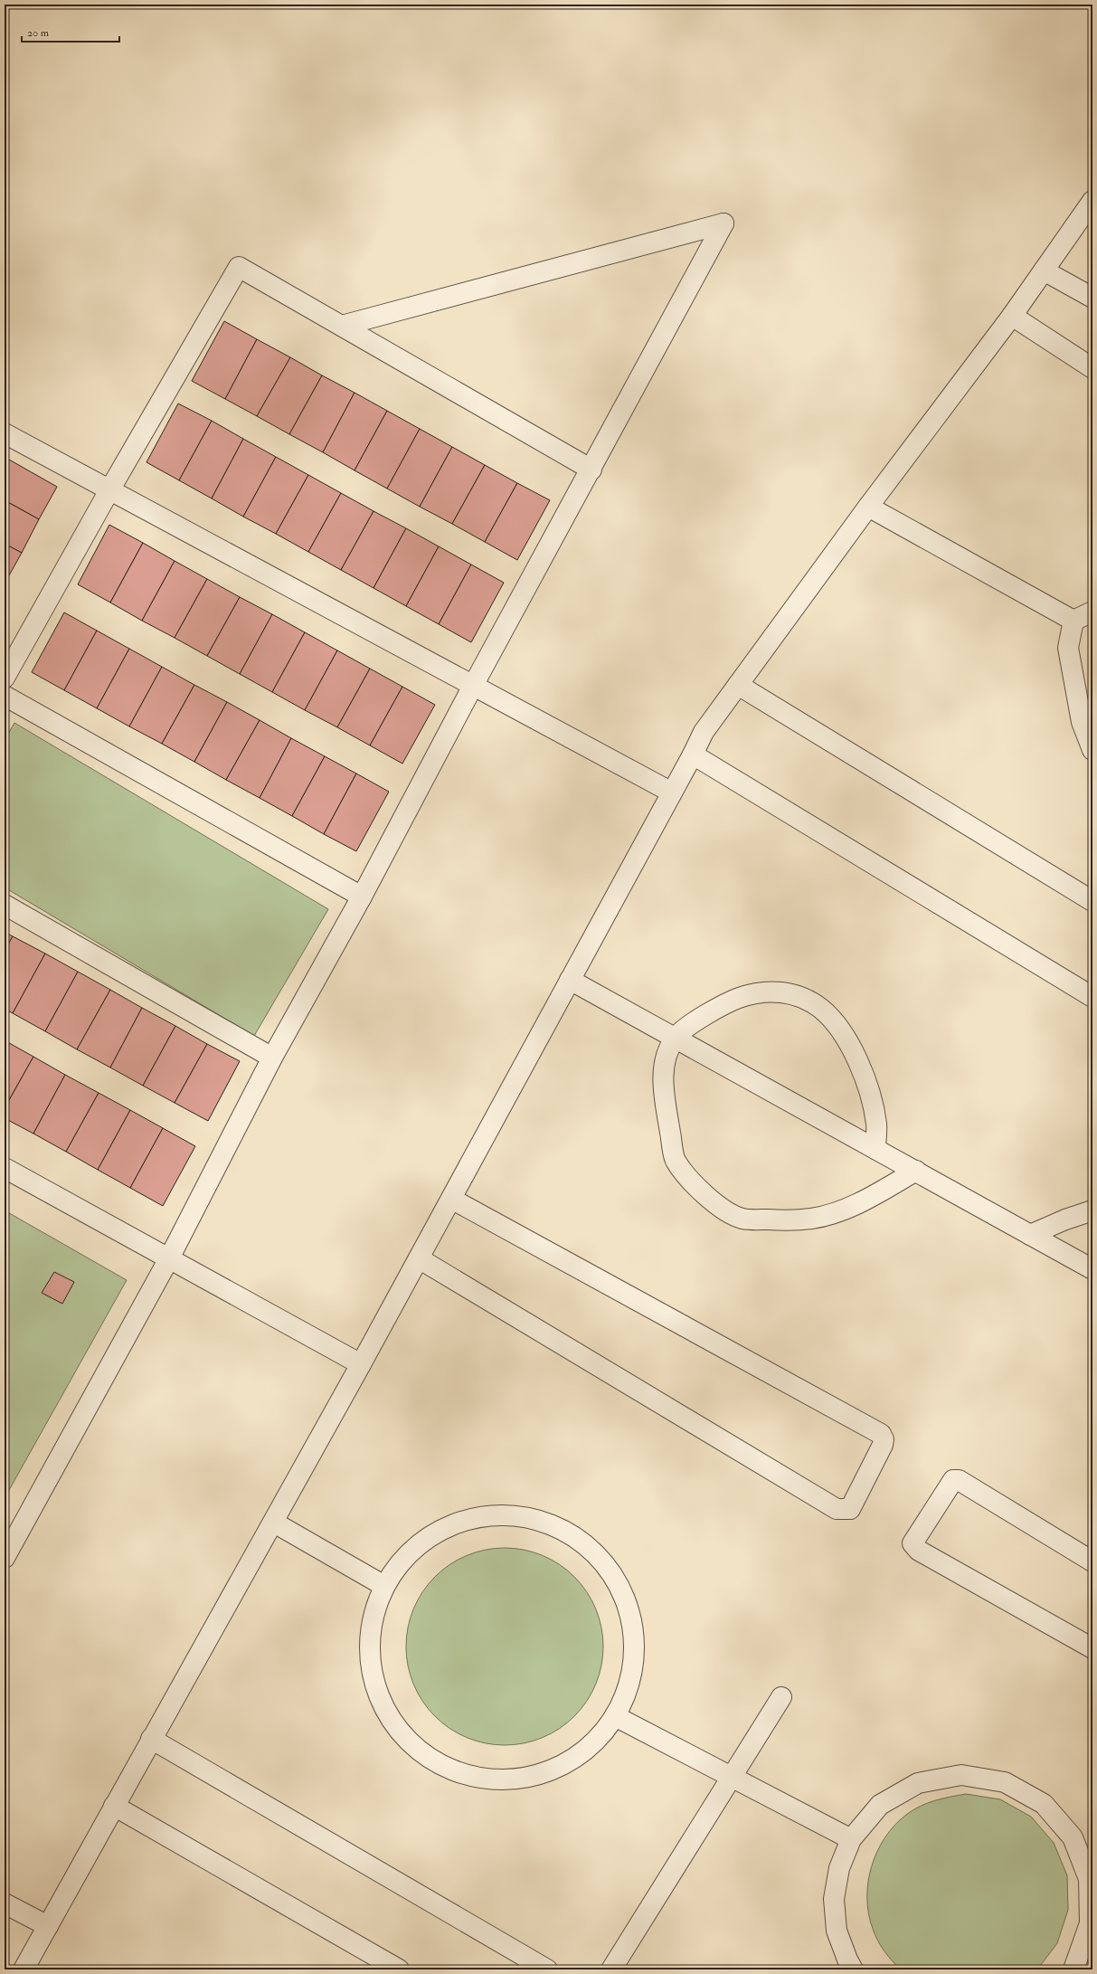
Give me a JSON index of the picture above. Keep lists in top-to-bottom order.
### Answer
{
  "scale_bar": "20 m"
}
